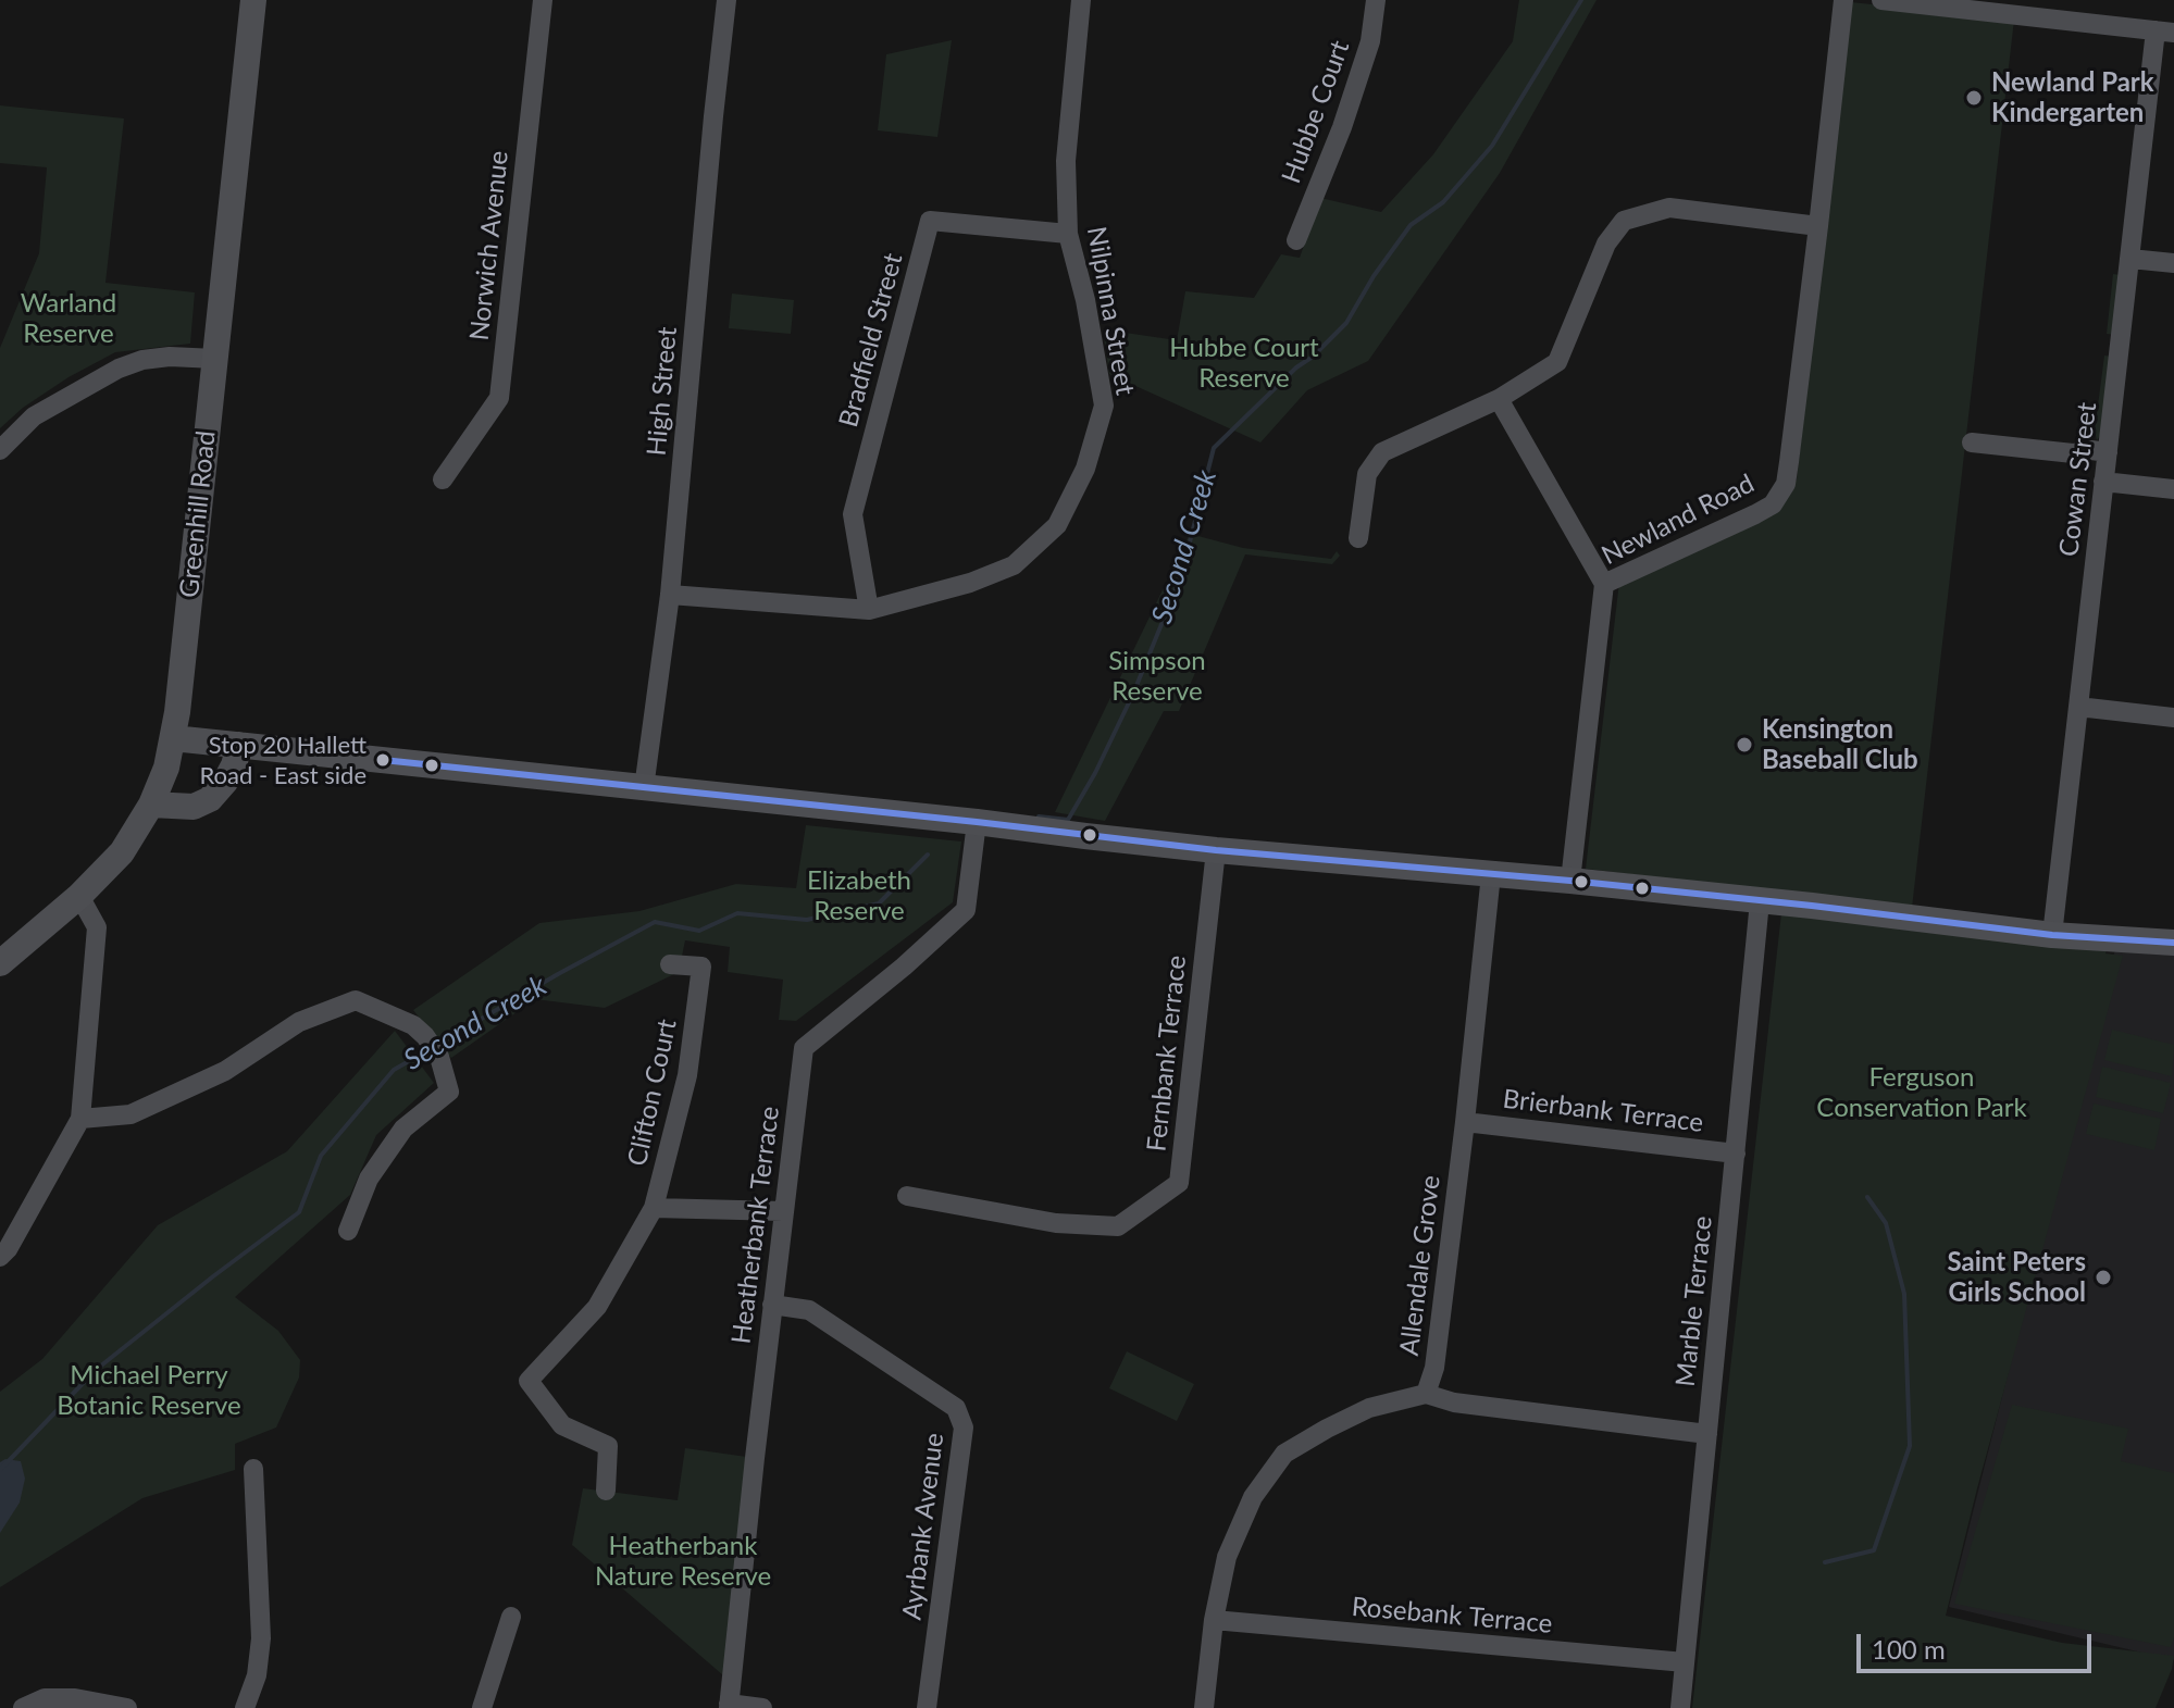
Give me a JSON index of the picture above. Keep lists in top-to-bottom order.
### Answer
{
  "streets": {
    "main road": ["Greenhill Road"],
    "street": [
      "Hubbe Court",
      "Norwich Avenue",
      "Nilpinna Street",
      "Bradfield Street",
      "High Street",
      "Cowan Street",
      "Newland Road",
      "Fernbank Terrace",
      "Clifton Court",
      "Brierbank Terrace",
      "Heatherbank Terrace",
      "Allendale Grove",
      "Marble Terrace",
      "Ayrbank Avenue",
      "Rosebank Terrace"
    ]
  },
  "crossings": [
    ["Nilpinna Street", "Bradfield Street"],
    ["Nilpinna Street", "High Street"],
    ["Brierbank Terrace", "Allendale Grove"],
    ["Brierbank Terrace", "Marble Terrace"],
    ["Heatherbank Terrace", "Ayrbank Avenue"],
    ["Allendale Grove", "Rosebank Terrace"],
    ["Marble Terrace", "Rosebank Terrace"]
  ],
  "water": ["Second Creek"],
  "parks": [
    "Warland Reserve",
    "Hubbe Court Reserve",
    "Simpson Reserve",
    "Elizabeth Reserve",
    "Ferguson Conservation Park",
    "Michael Perry Botanic Reserve",
    "Heatherbank Nature Reserve"
  ],
  "places": [
    "Newland Park Kindergarten",
    "Kensington Baseball Club",
    "Stop 20 Hallett Road - East side",
    "Saint Peters Girls School"
  ],
  "scale_bar": "100 m"
}
